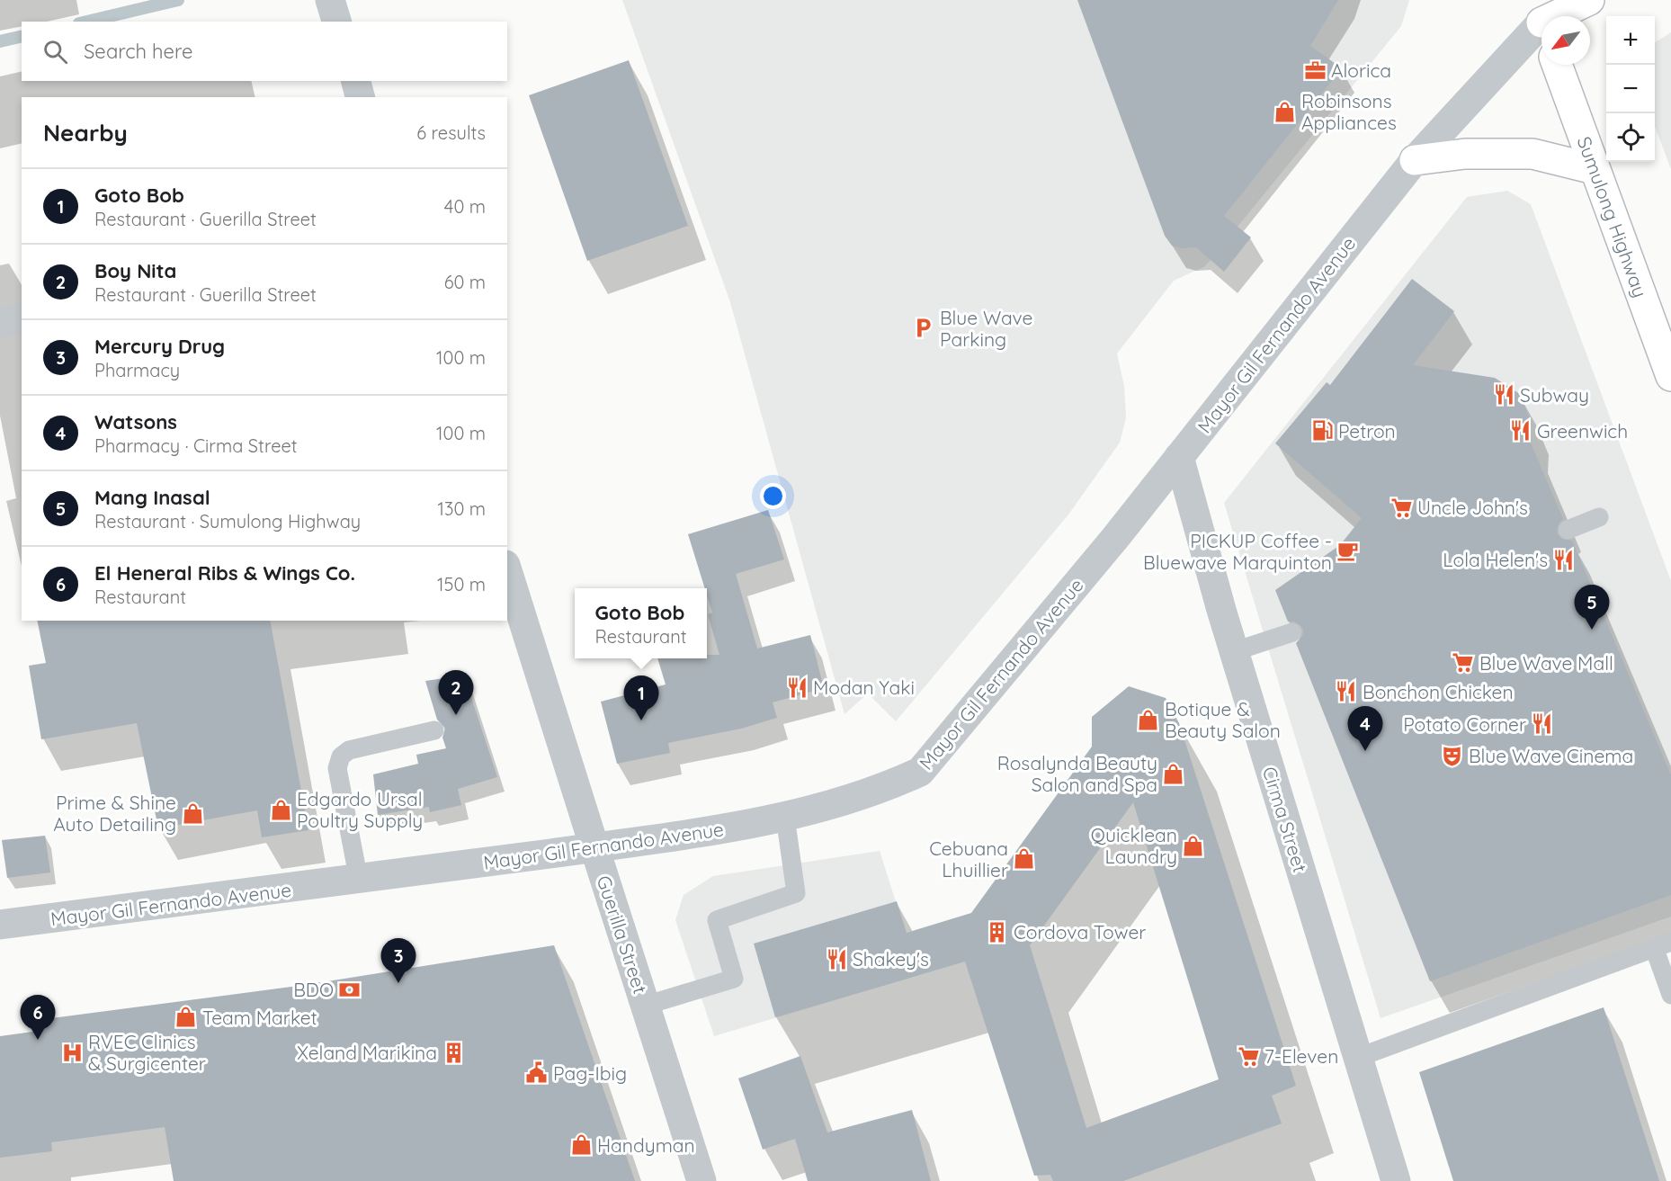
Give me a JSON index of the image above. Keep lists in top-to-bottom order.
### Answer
{
  "streets": {
    "main road": ["Sumulong Highway", "Mayor Gil Fernando Avenue"],
    "street": ["Cirma Street", "Guerilla Street"]
  },
  "crossings": [
    ["Mayor Gil Fernando Avenue", "Cirma Street"],
    ["Mayor Gil Fernando Avenue", "Guerilla Street"]
  ],
  "places": {
    "office": ["Alorica"],
    "shop": [
      "Robinsons Appliances",
      "Botique & Beauty Salon",
      "Rosalynda Beauty Salon and Spa",
      "Edgardo Ursal Poultry Supply",
      "Prime & Shine Auto Detailing",
      "Quicklean Laundry",
      "Cebuana Lhuillier",
      "Team Market",
      "Handyman"
    ],
    "parking": ["Blue Wave Parking"],
    "restaurant": [
      "Subway",
      "Greenwich",
      "Lola Helen's",
      "Modan Yaki",
      "Bonchon Chicken",
      "Potato Corner",
      "Shakey's"
    ],
    "fuel station": ["Petron"],
    "supermarket": ["Uncle John's", "Blue Wave Mall", "7-Eleven"],
    "cafe": ["PICKUP Coffee - Bluewave Marquinton"],
    "theatre": ["Blue Wave Cinema"],
    "building": ["Cordova Tower", "Xeland Marikina"],
    "bank": ["BDO"],
    "hospital": ["RVEC Clinics & Surgicenter"],
    "public building": ["Pag-Ibig"]
  },
  "north": "bottom left",
  "page": {
    "map_buttons": ["+", "−"],
    "search": "Search here",
    "heading": ["Nearby", "6 results"],
    "list": [
      {
        "mark": "1",
        "name": "Goto Bob",
        "note": "Restaurant · Guerilla Street",
        "value": "40 m"
      },
      {
        "mark": "2",
        "name": "Boy Nita",
        "note": "Restaurant · Guerilla Street",
        "value": "60 m"
      },
      {
        "mark": "3",
        "name": "Mercury Drug",
        "note": "Pharmacy",
        "value": "100 m"
      },
      {
        "mark": "4",
        "name": "Watsons",
        "note": "Pharmacy · Cirma Street",
        "value": "100 m"
      },
      {
        "mark": "5",
        "name": "Mang Inasal",
        "note": "Restaurant · Sumulong Highway",
        "value": "130 m"
      },
      {
        "mark": "6",
        "name": "El Heneral Ribs & Wings Co.",
        "note": "Restaurant",
        "value": "150 m"
      }
    ],
    "pins": [
      "5",
      "2",
      "1",
      "4",
      "3",
      "6"
    ],
    "popup": ["Goto Bob", "Restaurant"]
  }
}
